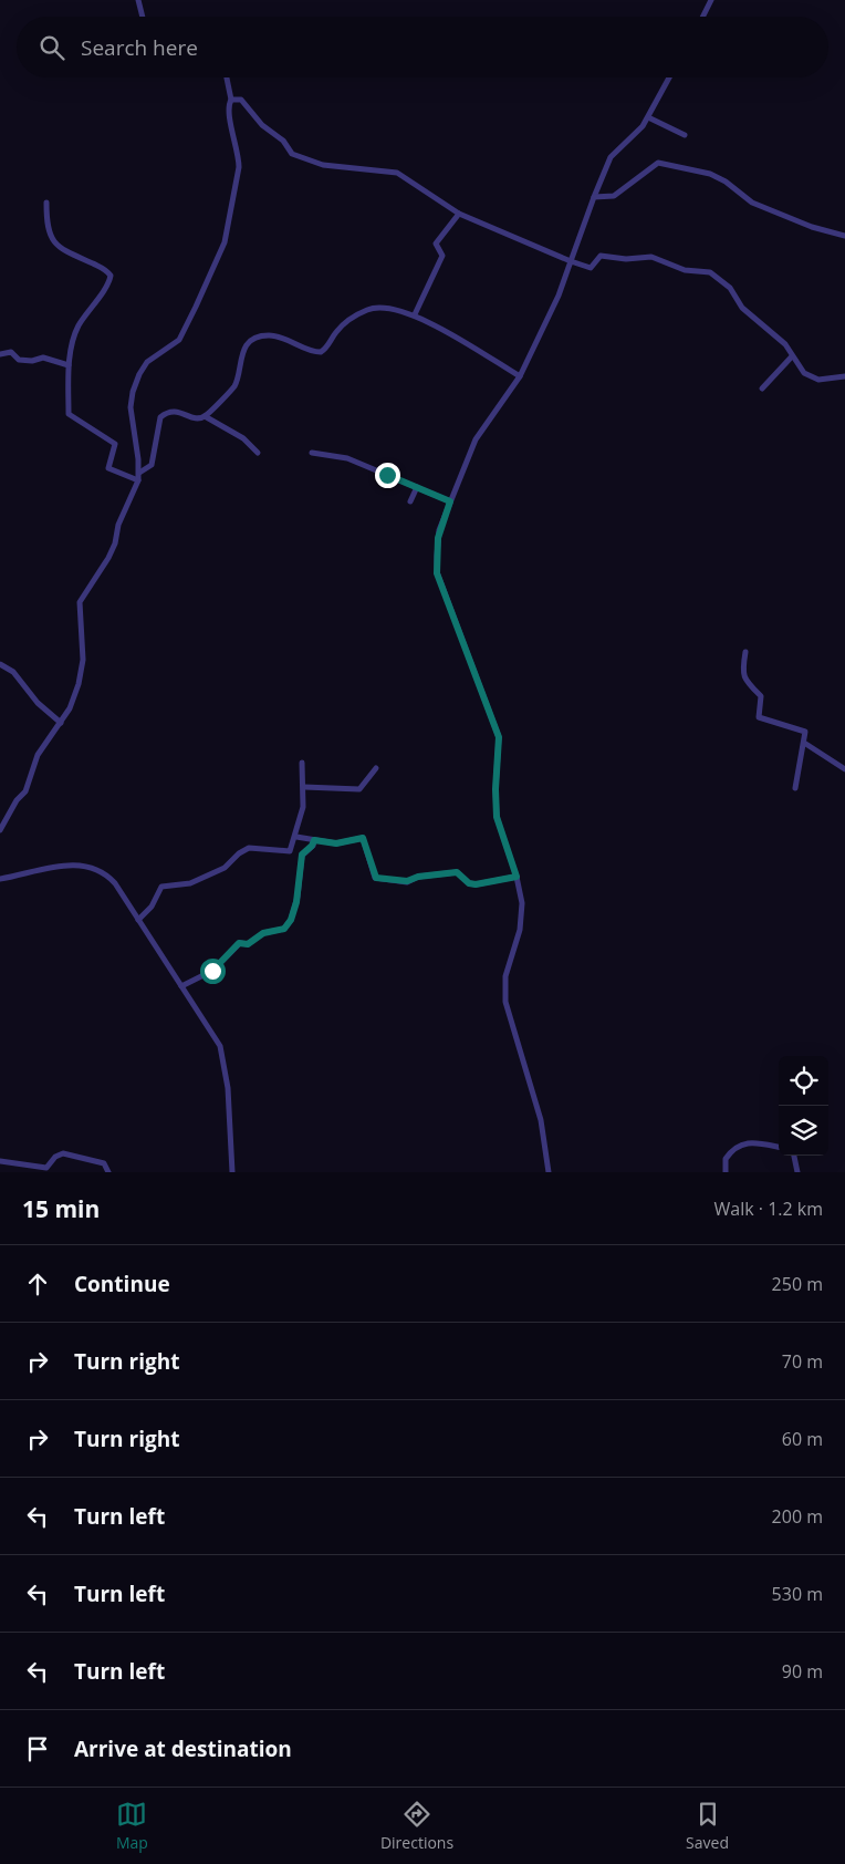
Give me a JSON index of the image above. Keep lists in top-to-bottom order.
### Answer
{
  "page": {
    "search": "Search here",
    "heading": ["15 min", "Walk · 1.2 km"],
    "list": [
      ["Continue", "250 m"],
      ["Turn right", "70 m"],
      ["Turn right", "60 m"],
      ["Turn left", "200 m"],
      ["Turn left", "530 m"],
      ["Turn left", "90 m"],
      "Arrive at destination"
    ],
    "nav": ["Map", "Directions", "Saved"]
  }
}
